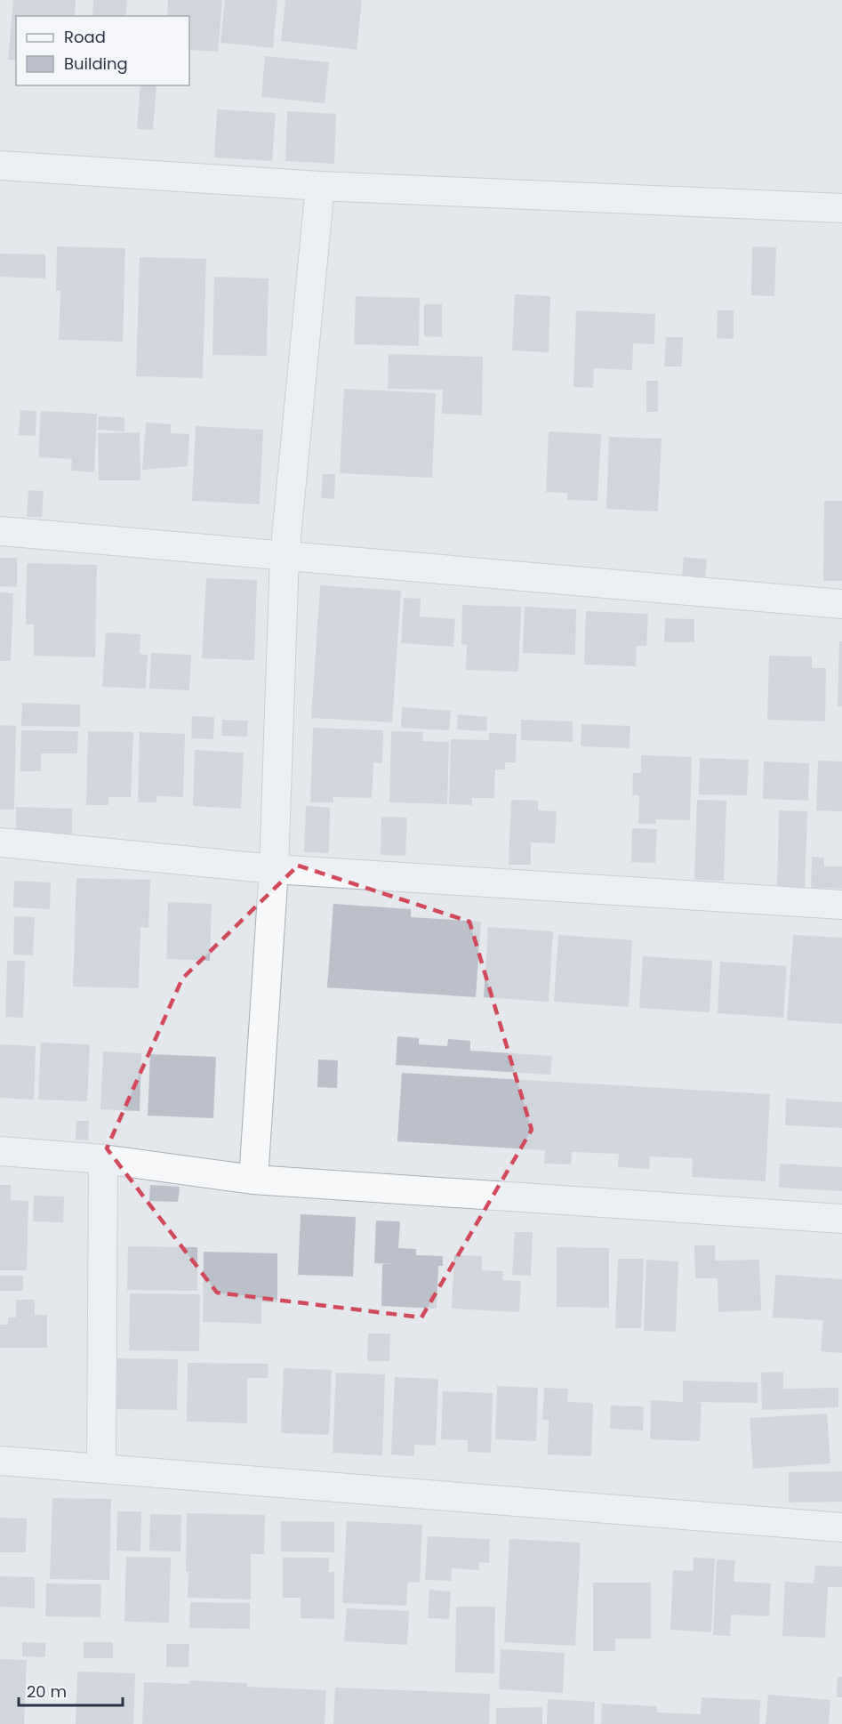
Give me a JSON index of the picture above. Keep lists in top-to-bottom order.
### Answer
{
  "legend": ["Road", "Building"],
  "scale_bar": "20 m"
}
